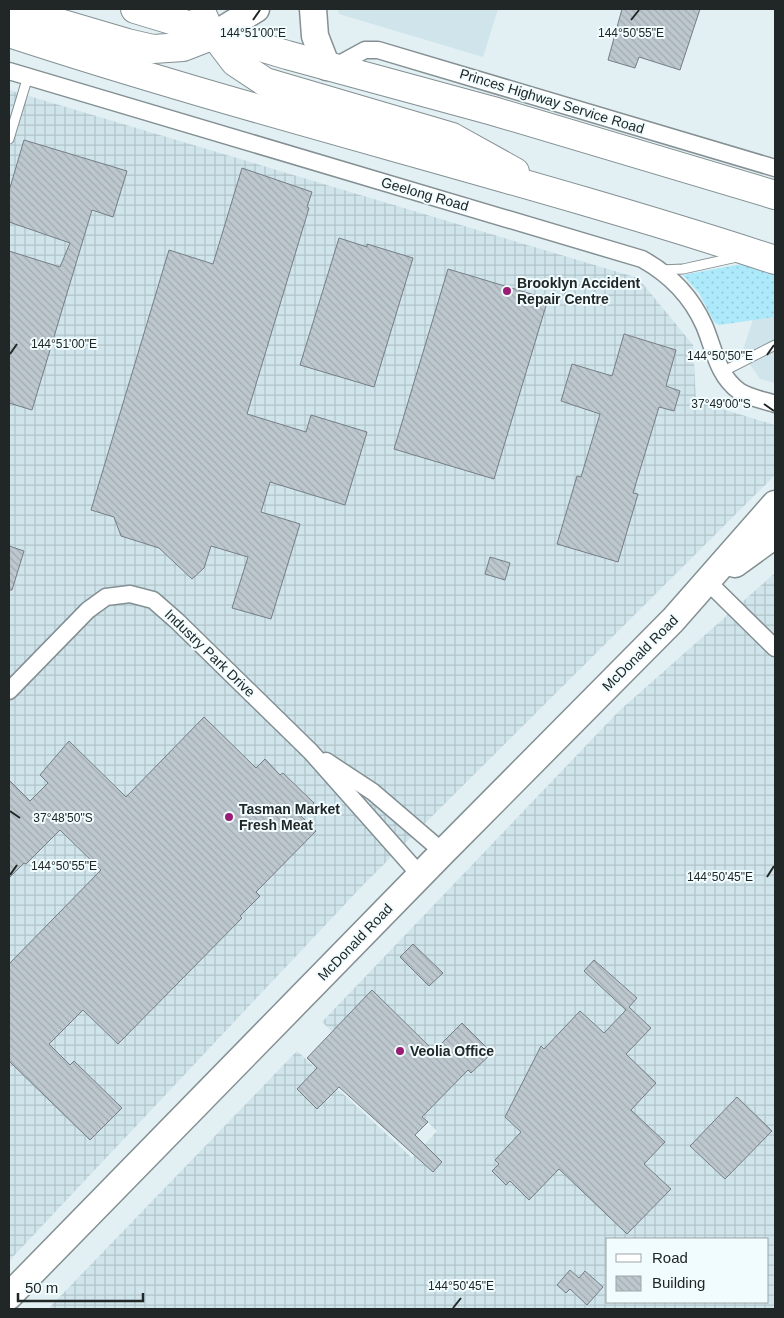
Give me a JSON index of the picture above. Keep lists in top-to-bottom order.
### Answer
{
  "streets": {
    "main road": ["McDonald Road"],
    "street": ["Princes Highway Service Road", "Geelong Road", "Industry Park Drive"]
  },
  "crossings": [
    ["Industry Park Drive", "McDonald Road"]
  ],
  "places": ["Brooklyn Accident Repair Centre", "Tasman Market Fresh Meat", "Veolia Office"],
  "legend": ["Road", "Building"],
  "scale_bar": "50 m",
  "coordinates": [
    "144°50'55\"E",
    "144°51'00\"E",
    "144°50'50\"E",
    "37°49'00\"S",
    "37°48'50\"S",
    "144°50'45\"E"
  ]
}
